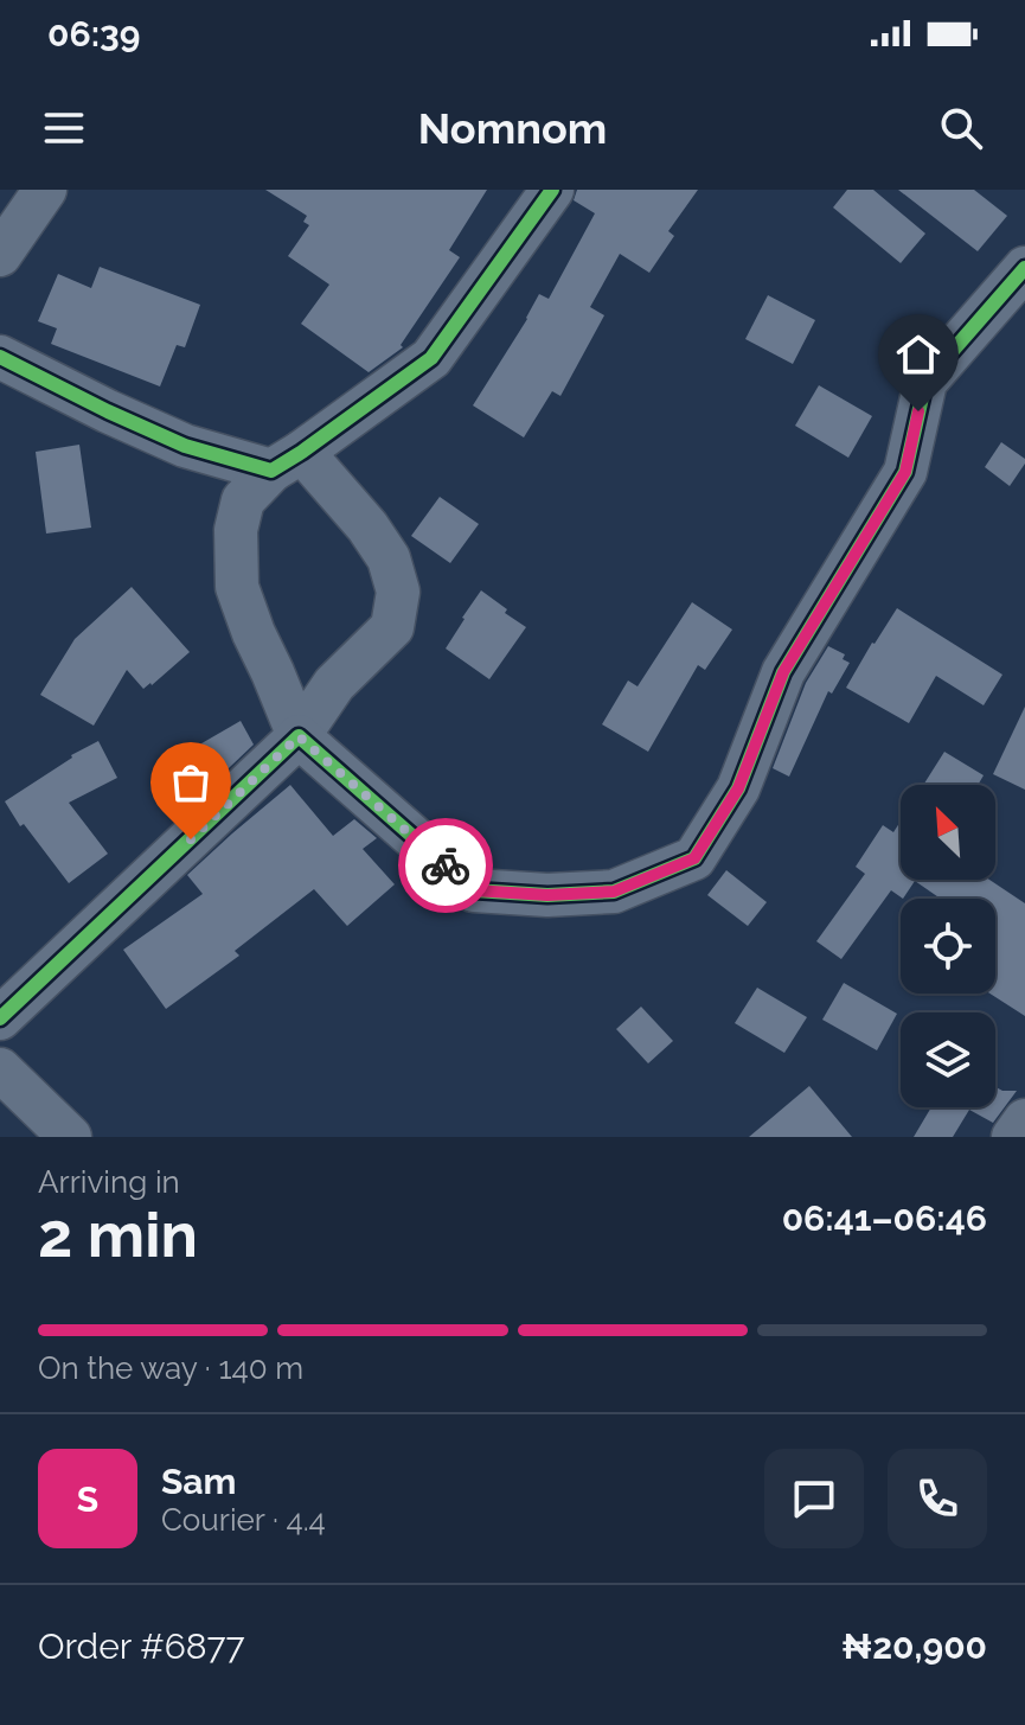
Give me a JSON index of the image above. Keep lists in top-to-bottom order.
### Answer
{
  "north": "top left",
  "page": {
    "status": "06:39",
    "header": "Nomnom",
    "heading": ["2 min", "Arriving in", "06:41–06:46"],
    "panel": [
      "Sam",
      "Courier · 4.4",
      "Order #6877",
      "₦20,900"
    ],
    "bar": "On the way · 140 m",
    "round": "S"
  }
}
